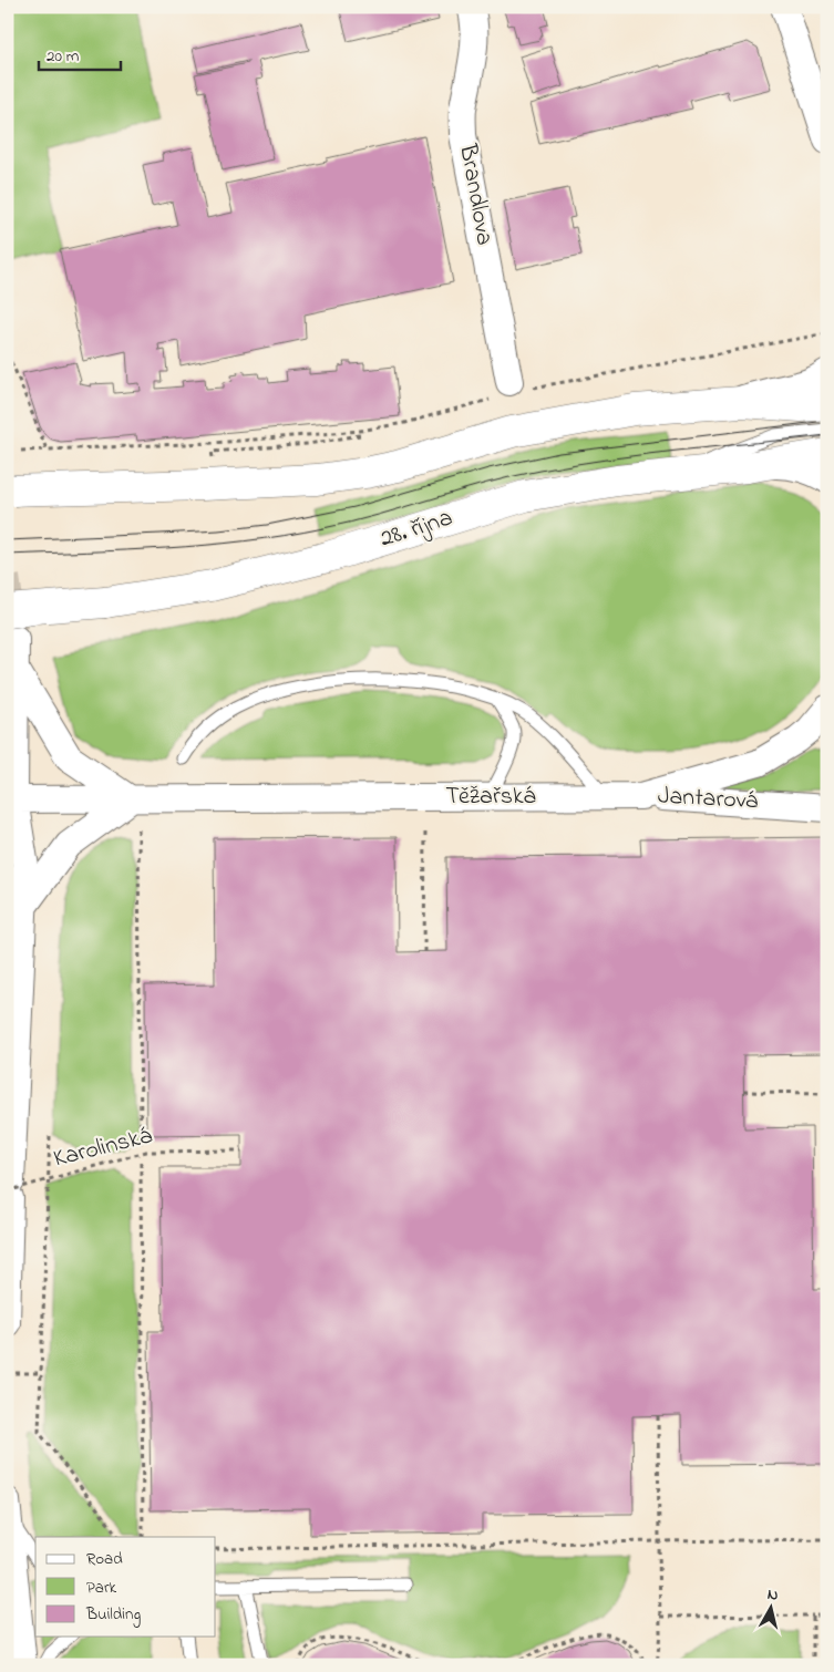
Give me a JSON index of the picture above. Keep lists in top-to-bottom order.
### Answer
{
  "streets": {
    "street": [
      "Brandlova",
      "28. října",
      "Těžařská",
      "Jantarová"
    ],
    "path": ["Karolinská"]
  },
  "crossings": [
    ["Těžařská", "Jantarová"]
  ],
  "legend": ["Road", "Park", "Building"],
  "scale_bar": "20 m",
  "north": "top"
}
